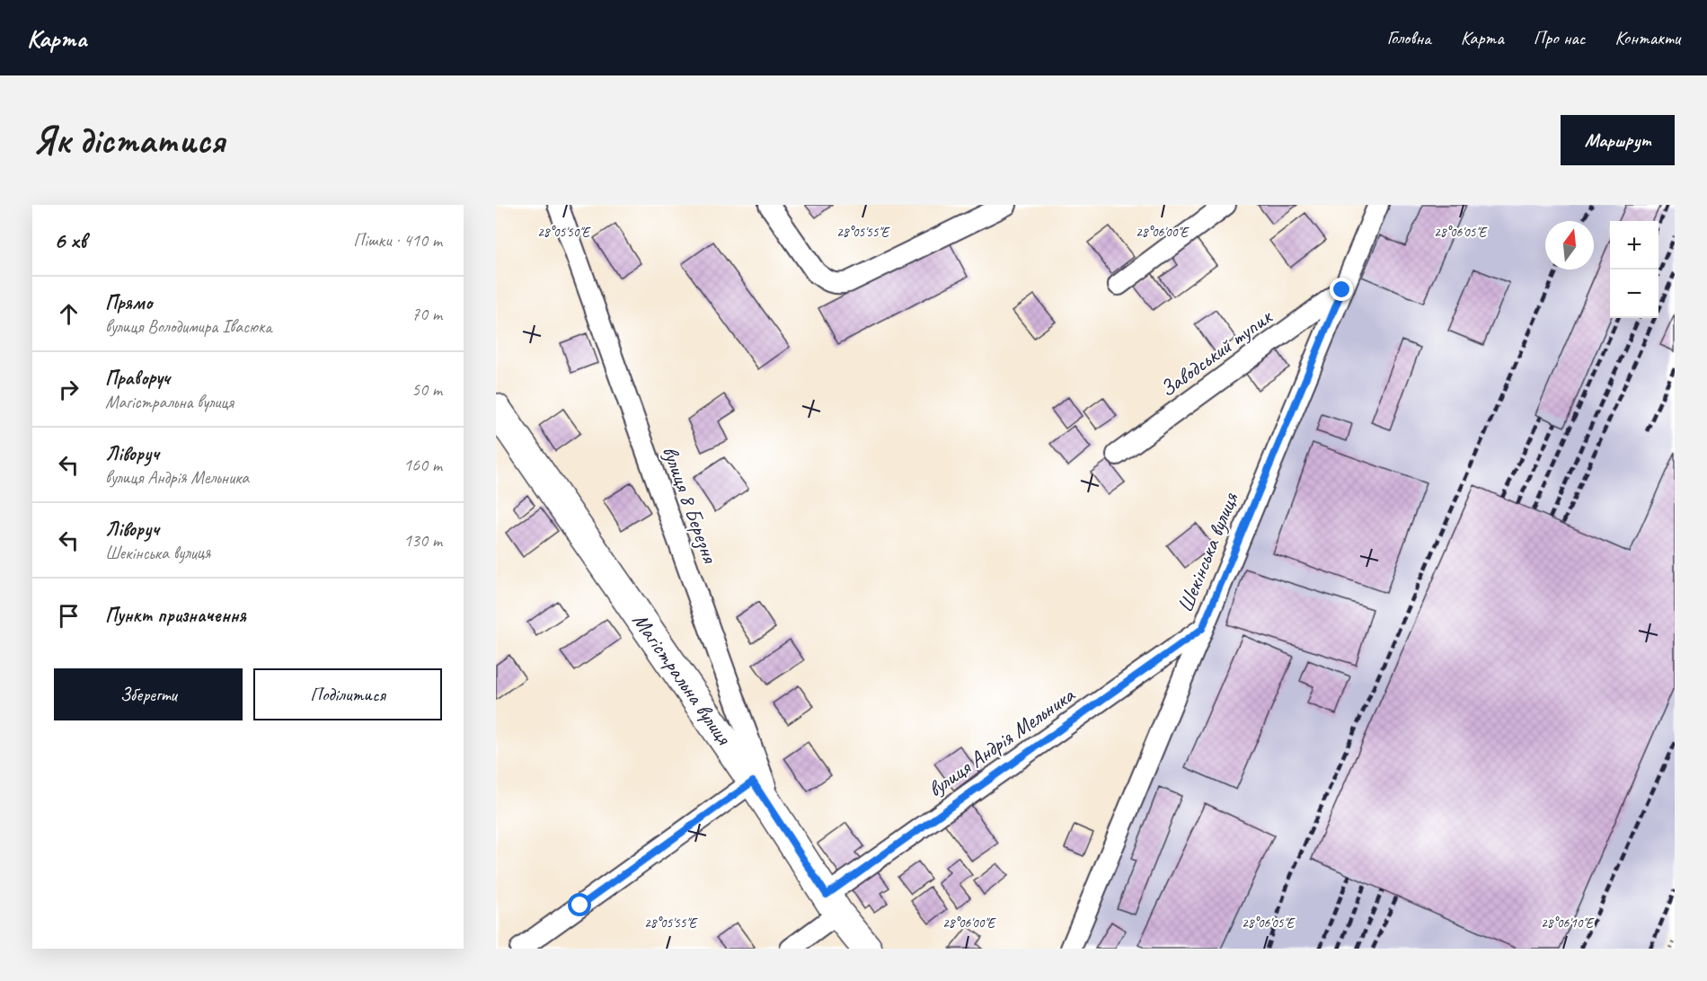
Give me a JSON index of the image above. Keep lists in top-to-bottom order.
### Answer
{
  "streets": {
    "main road": ["Магістральна вулиця"],
    "street": [
      "Заводський тупик",
      "вулиця 8 Березня",
      "Шекінська вулиця",
      "вулиця Андрія Мельника"
    ]
  },
  "crossings": [
    ["Заводський тупик", "Шекінська вулиця"],
    ["вулиця 8 Березня", "Магістральна вулиця"],
    ["Шекінська вулиця", "вулиця Андрія Мельника"],
    ["Магістральна вулиця", "вулиця Андрія Мельника"]
  ],
  "north": "top",
  "page": {
    "header": "Карта",
    "nav": [
      "Головна",
      "Карта",
      "Про нас",
      "Контакти"
    ],
    "buttons": [
      "Маршрут",
      ["Зберегти", "Поділитися"]
    ],
    "title": "Як дістатися",
    "heading": ["6 хв", "Пішки · 410 m"],
    "map_buttons": ["+", "−"],
    "list": [
      ["Прямо", "вулиця Володимира Івасюка", "70 m"],
      ["Праворуч", "Магістральна вулиця", "50 m"],
      ["Ліворуч", "вулиця Андрія Мельника", "160 m"],
      ["Ліворуч", "Шекінська вулиця", "130 m"],
      "Пункт призначення"
    ]
  },
  "coordinates": [
    "28°05'50\"E",
    "28°06'00\"E",
    "28°05'55\"E",
    "28°06'05\"E",
    "28°06'10\"E"
  ]
}
